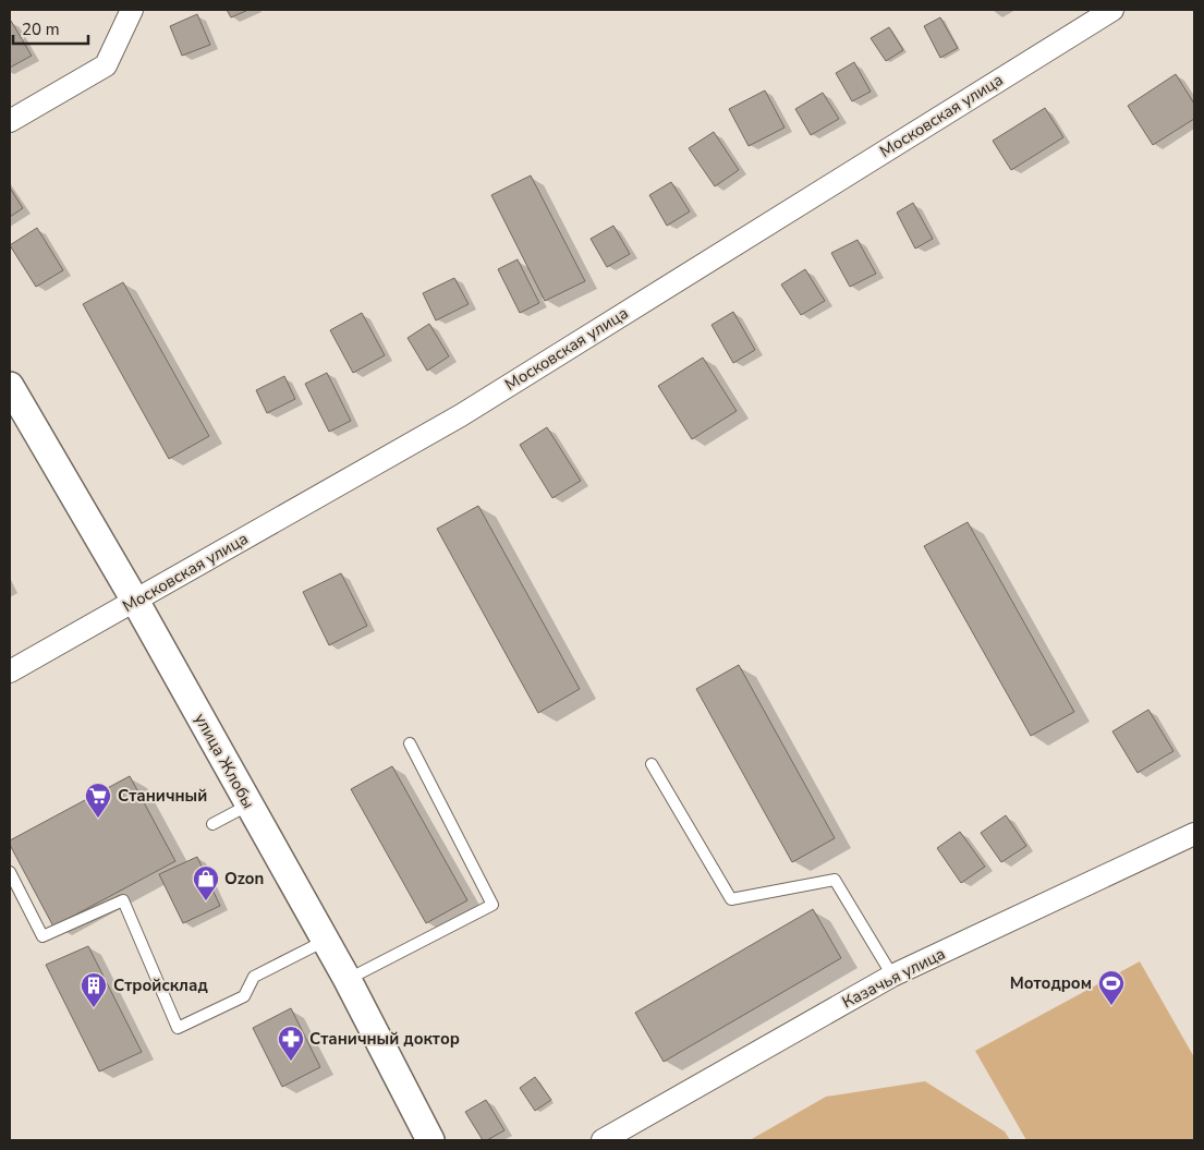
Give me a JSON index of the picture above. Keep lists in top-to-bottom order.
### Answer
{
  "streets": {
    "street": ["Московская улица", "улица Жлобы", "Казачья улица"]
  },
  "crossings": [
    ["Московская улица", "улица Жлобы"]
  ],
  "places": {
    "supermarket": ["Станичный"],
    "shop": ["Ozon"],
    "sports": ["Мотодром"],
    "building": ["Стройсклад"],
    "pharmacy": ["Станичный доктор"]
  },
  "scale_bar": "20 m"
}
